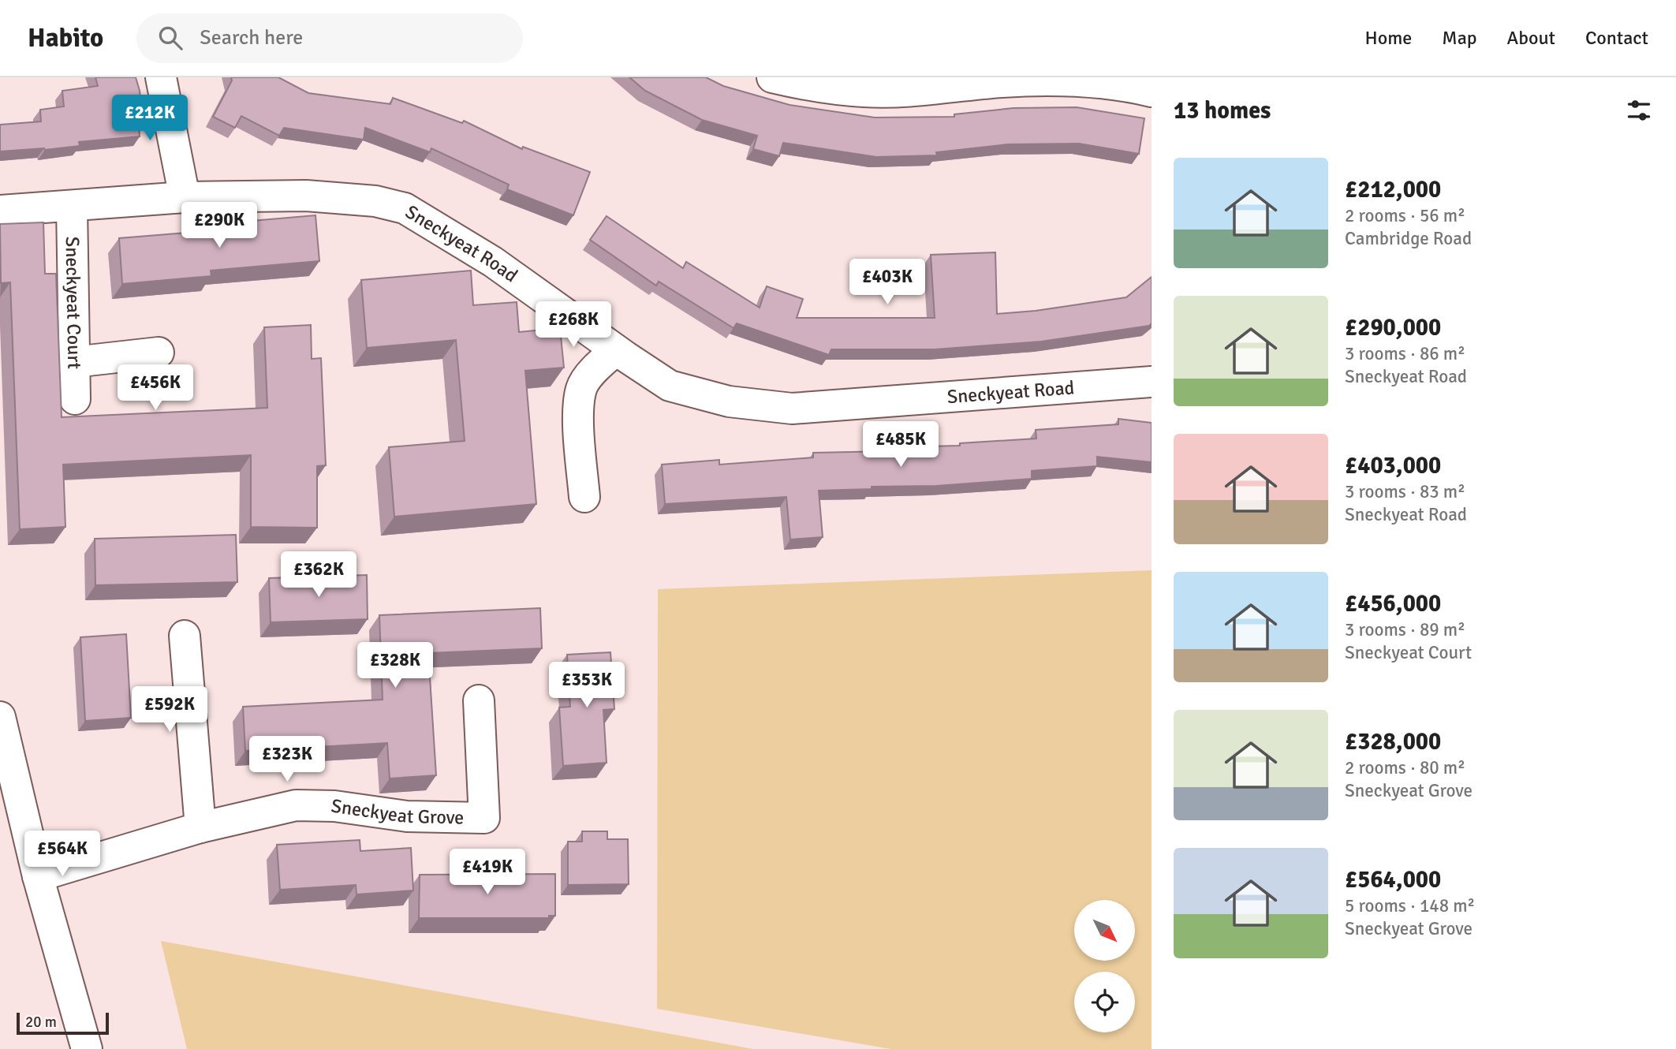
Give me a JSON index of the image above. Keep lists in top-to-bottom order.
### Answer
{
  "streets": {
    "street": ["Sneckyeat Road", "Sneckyeat Court", "Sneckyeat Grove"]
  },
  "crossings": [
    ["Sneckyeat Road", "Sneckyeat Court"]
  ],
  "scale_bar": "20 m",
  "north": "bottom right",
  "page": {
    "header": "Habito",
    "search": "Search here",
    "nav": [
      "Home",
      "Map",
      "About",
      "Contact"
    ],
    "heading": "13 homes",
    "price": [
      "£212K",
      "£290K",
      "£403K",
      "£268K",
      "£456K",
      "£485K",
      "£362K",
      "£328K",
      "£353K",
      "£592K",
      "£323K",
      "£564K",
      "£419K"
    ],
    "list": [
      {
        "name": "£212,000",
        "note": "2 rooms · 56 m² · Cambridge Road"
      },
      {
        "name": "£290,000",
        "note": "3 rooms · 86 m² · Sneckyeat Road"
      },
      {
        "name": "£403,000",
        "note": "3 rooms · 83 m² · Sneckyeat Road"
      },
      {
        "name": "£456,000",
        "note": "3 rooms · 89 m² · Sneckyeat Court"
      },
      {
        "name": "£328,000",
        "note": "2 rooms · 80 m² · Sneckyeat Grove"
      },
      {
        "name": "£564,000",
        "note": "5 rooms · 148 m² · Sneckyeat Grove"
      }
    ],
    "scale": "20 m"
  }
}
